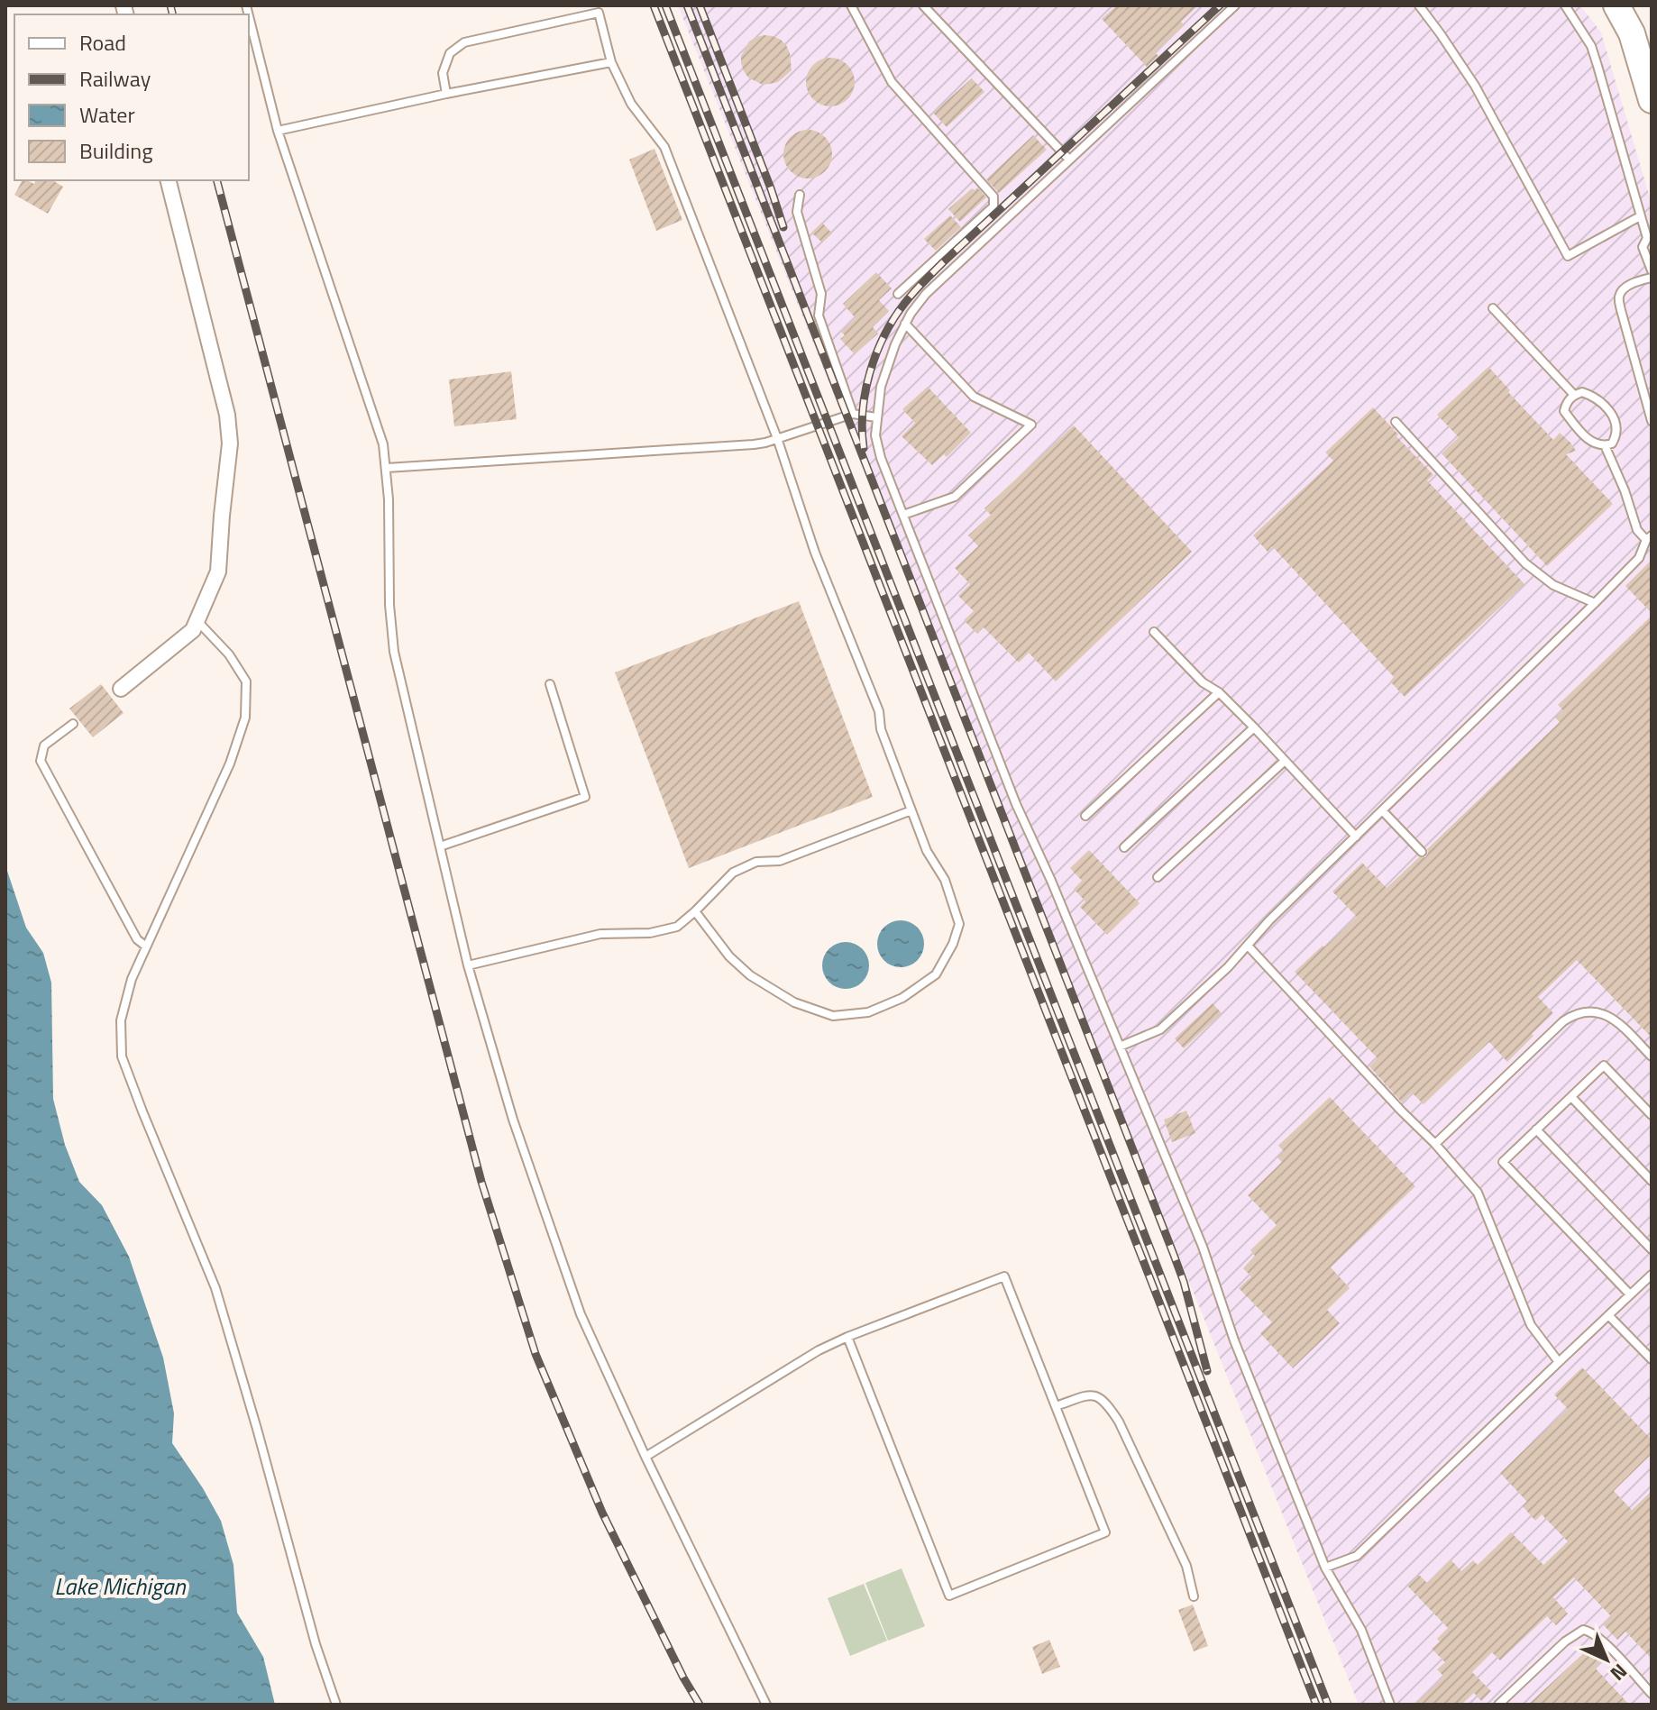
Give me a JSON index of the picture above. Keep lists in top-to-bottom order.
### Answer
{
  "water": ["Lake Michigan"],
  "legend": [
    "Road",
    "Railway",
    "Water",
    "Building"
  ],
  "north": "bottom right"
}
